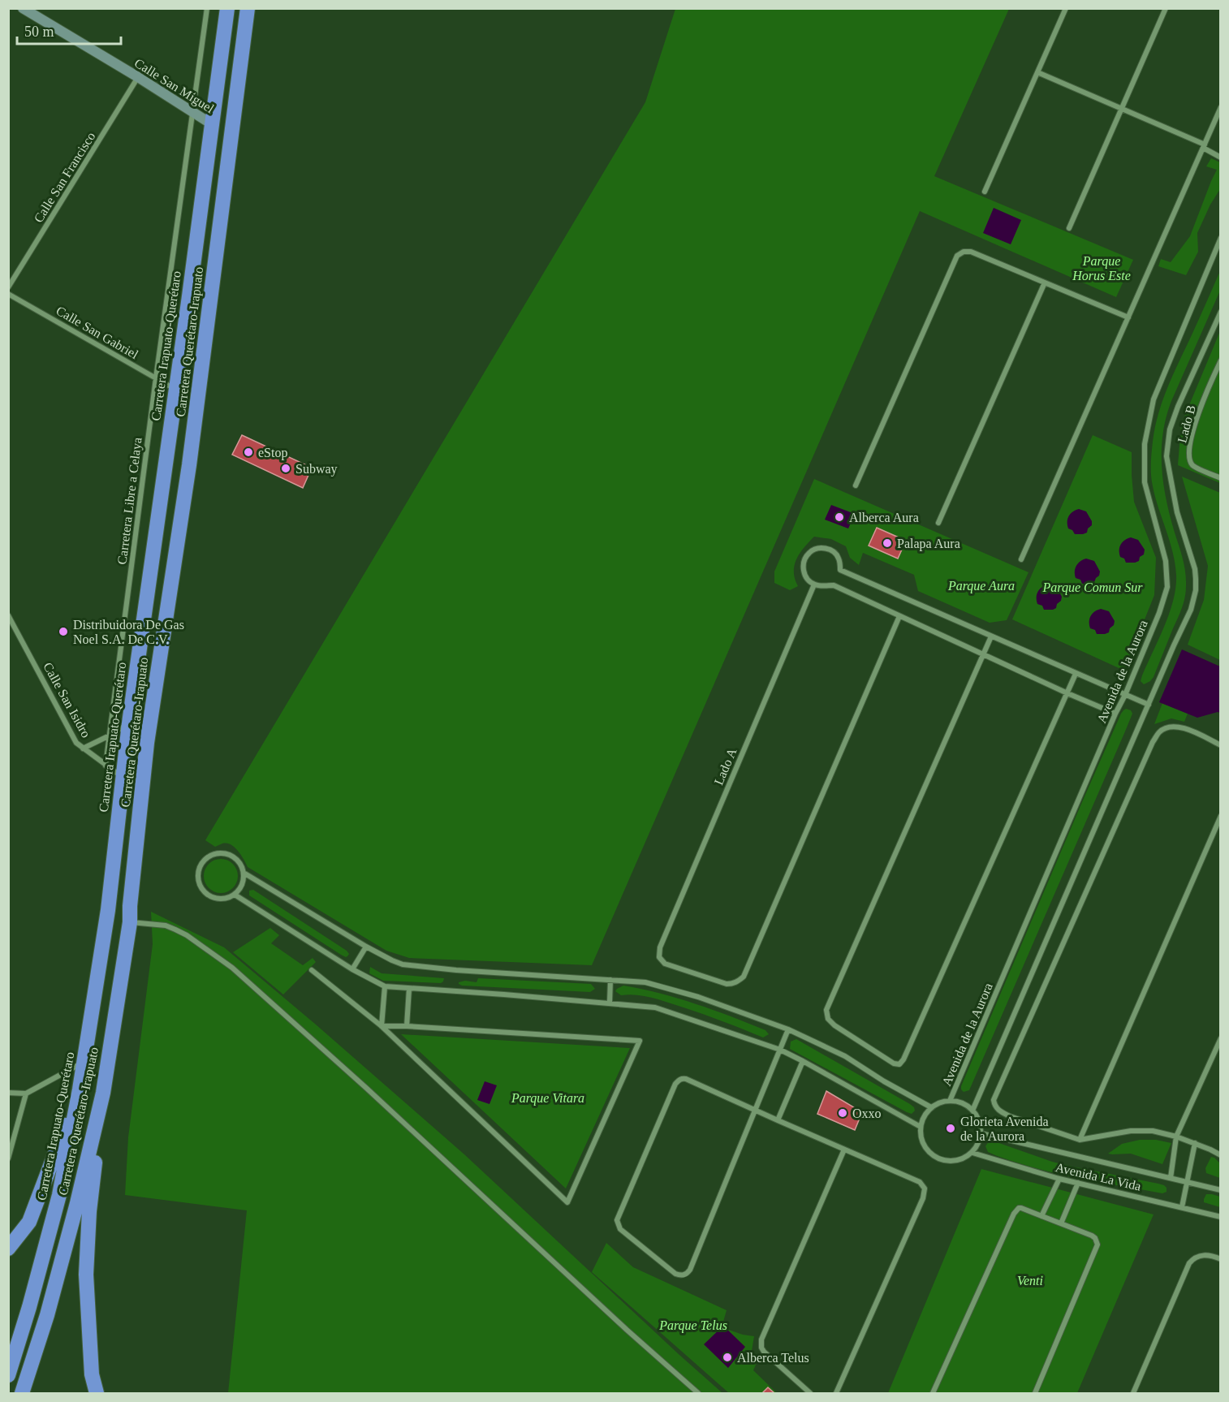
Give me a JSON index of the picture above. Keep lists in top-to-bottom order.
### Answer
{
  "streets": {
    "highway": ["Carretera Querétaro-Irapuato", "Carretera Irapuato-Querétaro"],
    "street": [
      "Calle San Miguel",
      "Calle San Francisco",
      "Calle San Gabriel",
      "Lado B",
      "Carretera Libre a Celaya",
      "Avenida de la Aurora",
      "Calle San Isidro",
      "Lado A",
      "Avenida La Vida"
    ]
  },
  "crossings": [
    ["Calle San Miguel", "Calle San Francisco"],
    ["Calle San Miguel", "Carretera Irapuato-Querétaro"],
    ["Calle San Miguel", "Carretera Libre a Celaya"],
    ["Calle San Gabriel", "Carretera Irapuato-Querétaro"],
    ["Calle San Gabriel", "Carretera Libre a Celaya"],
    ["Carretera Irapuato-Querétaro", "Calle San Isidro"],
    ["Carretera Libre a Celaya", "Calle San Isidro"],
    ["Avenida de la Aurora", "Avenida La Vida"]
  ],
  "parks": [
    "Parque Horus Este",
    "Parque Aura",
    "Parque Comun Sur",
    "Parque Vitara",
    "Venti",
    "Parque Telus"
  ],
  "places": [
    "eStop",
    "Subway",
    "Alberca Aura",
    "Palapa Aura",
    "Distribuidora De Gas Noel S.A. De C.V.",
    "Oxxo",
    "Glorieta Avenida de la Aurora",
    "Alberca Telus"
  ],
  "scale_bar": "50 m"
}
